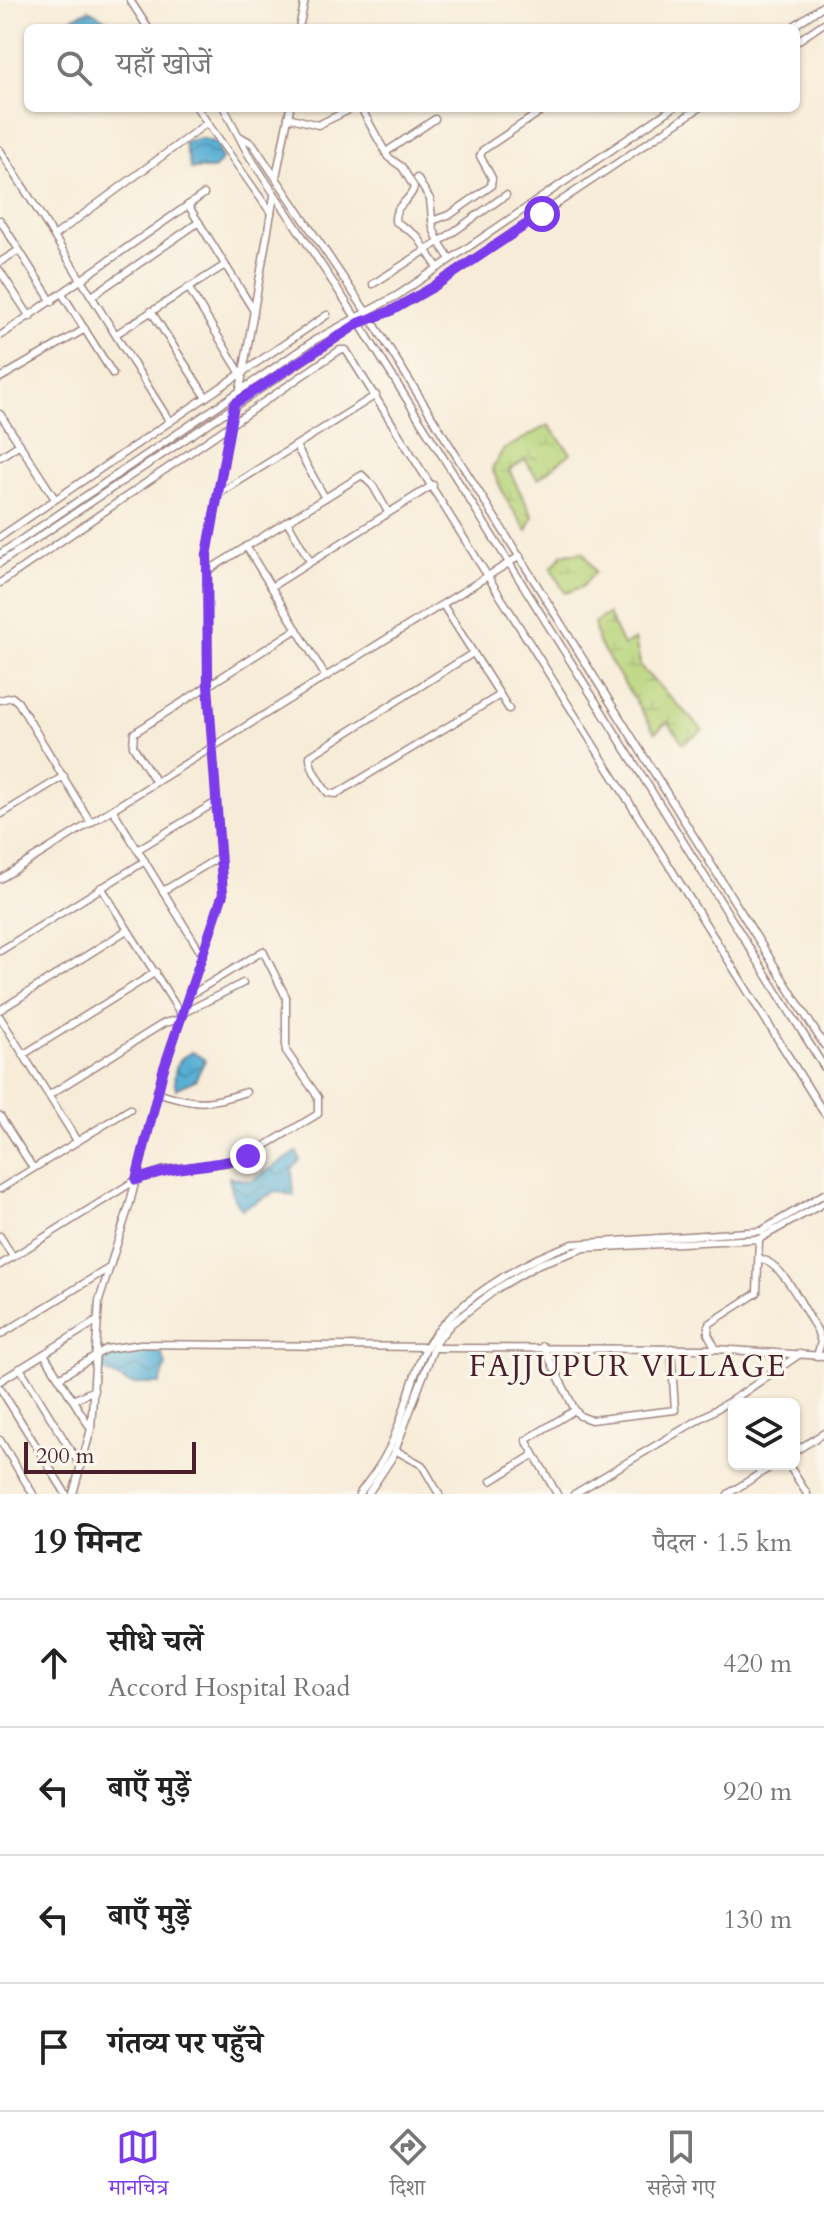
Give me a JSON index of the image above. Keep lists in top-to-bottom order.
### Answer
{
  "districts": ["FAJJUPUR VILLAGE"],
  "scale_bar": "200 m",
  "page": {
    "search": "यहाँ खोजें",
    "scale": "200 m",
    "heading": ["19 मिनट", "पैदल · 1.5 km"],
    "list": [
      ["सीधे चलें", "Accord Hospital Road", "420 m"],
      ["बाएँ मुड़ें", "920 m"],
      ["बाएँ मुड़ें", "130 m"],
      "गंतव्य पर पहुँचे"
    ],
    "nav": ["मानचित्र", "दिशा", "सहेजे गए"]
  }
}
